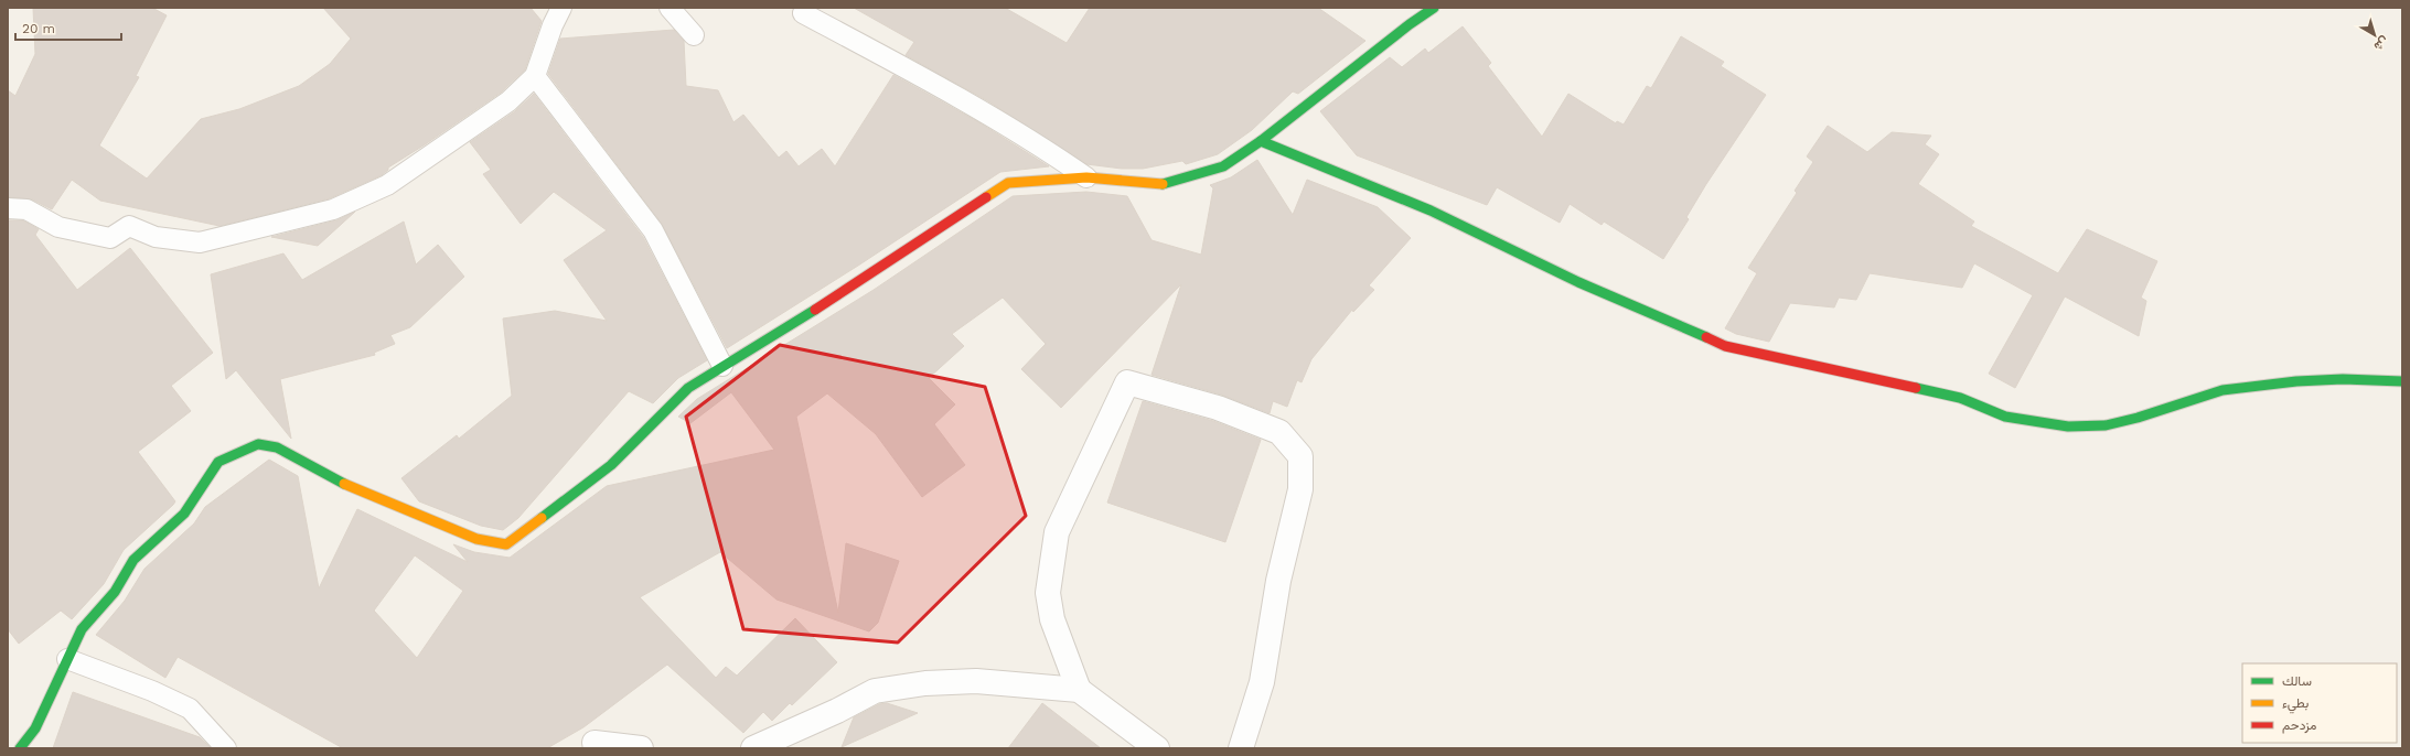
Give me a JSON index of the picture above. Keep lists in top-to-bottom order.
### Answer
{
  "legend": ["سالك", "بطيء", "مزدحم"],
  "scale_bar": "20 m",
  "north": "bottom right"
}
